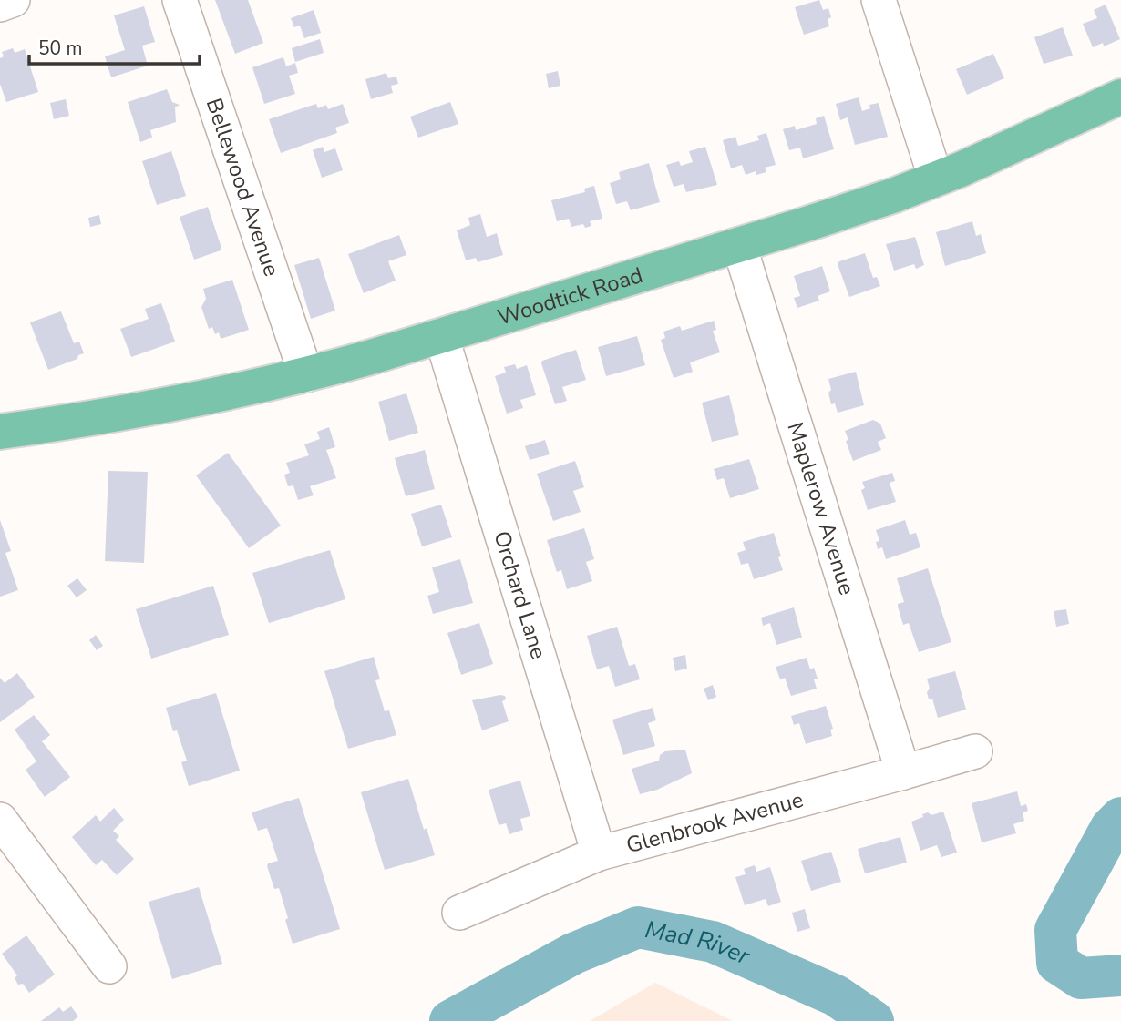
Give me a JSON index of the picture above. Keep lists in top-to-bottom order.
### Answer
{
  "streets": {
    "main road": ["Woodtick Road"],
    "street": [
      "Bellewood Avenue",
      "Maplerow Avenue",
      "Orchard Lane",
      "Glenbrook Avenue"
    ]
  },
  "crossings": [
    ["Bellewood Avenue", "Woodtick Road"],
    ["Woodtick Road", "Maplerow Avenue"],
    ["Woodtick Road", "Orchard Lane"],
    ["Maplerow Avenue", "Glenbrook Avenue"],
    ["Orchard Lane", "Glenbrook Avenue"]
  ],
  "water": ["Mad River"],
  "scale_bar": "50 m"
}
